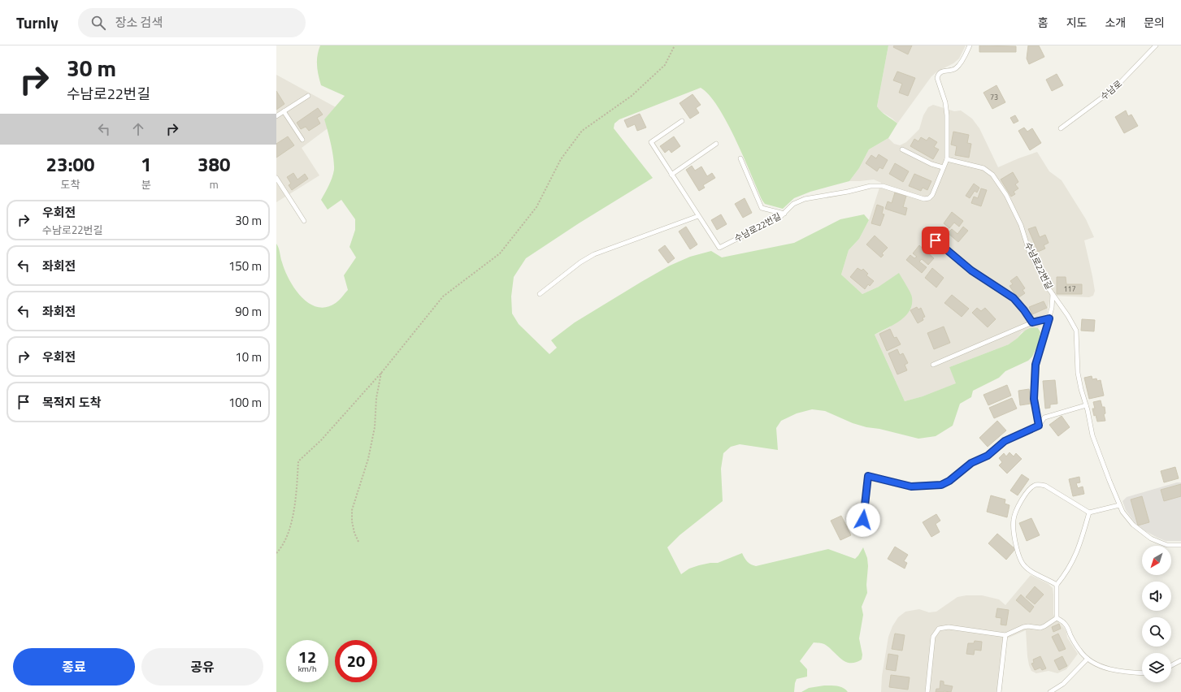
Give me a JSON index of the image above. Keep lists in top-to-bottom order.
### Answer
{
  "streets": {
    "lane": ["수남로", "수남로22번길"]
  },
  "house_numbers": ["73", "117"],
  "north": "bottom left",
  "page": {
    "header": "Turnly",
    "search": "장소 검색",
    "nav": [
      "홈",
      "지도",
      "소개",
      "문의"
    ],
    "turn": ["30 m", "수남로22번길"],
    "eta": [
      "23:00",
      "도착",
      "1",
      "분",
      "380",
      "m"
    ],
    "list": [
      {
        "name": "우회전",
        "note": "수남로22번길",
        "value": "30 m"
      },
      {
        "name": "좌회전",
        "value": "150 m"
      },
      {
        "name": "좌회전",
        "value": "90 m"
      },
      {
        "name": "우회전",
        "value": "10 m"
      },
      {
        "name": "목적지 도착",
        "value": "100 m"
      }
    ],
    "speed": "12 km/h",
    "limit": "20",
    "buttons": ["종료", "공유"]
  }
}
